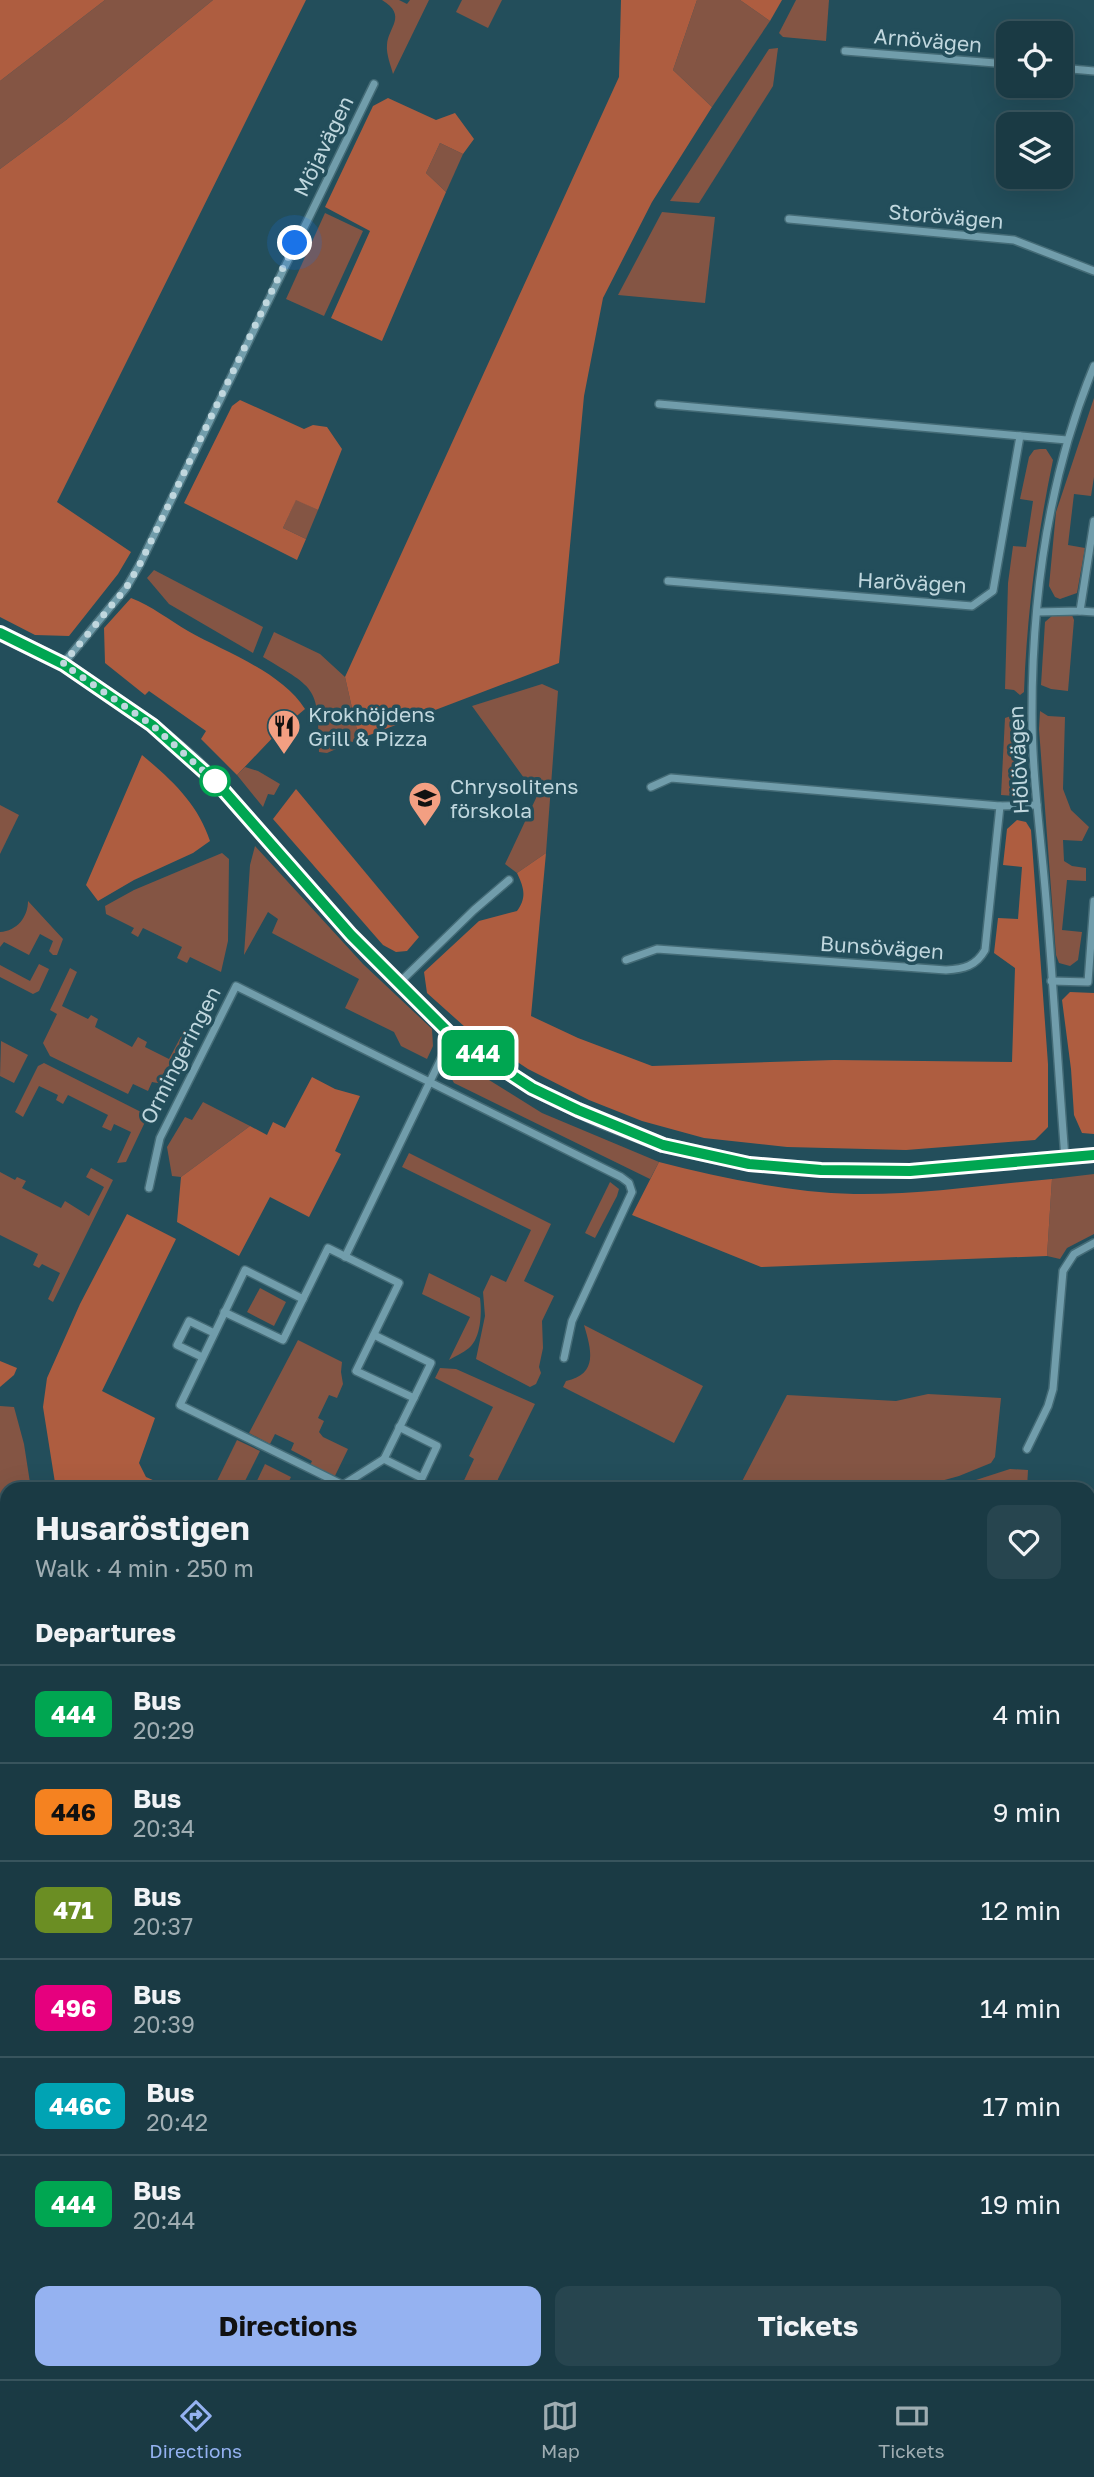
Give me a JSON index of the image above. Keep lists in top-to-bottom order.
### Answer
{
  "streets": {
    "street": [
      "Arnövägen",
      "Möjavägen",
      "Storövägen",
      "Harövägen",
      "Hölövägen",
      "Bunsövägen",
      "Ormingeringen"
    ]
  },
  "places": {
    "restaurant": ["Krokhöjdens Grill & Pizza"],
    "school or university": ["Chrysolitens förskola"]
  },
  "lines": ["bus line 444"],
  "page": {
    "on_map": "444",
    "heading": [
      ["Husaröstigen", "Walk · 4 min · 250 m"],
      "Departures"
    ],
    "list": [
      {
        "mark": "444",
        "name": "Bus",
        "note": "20:29",
        "value": "4 min"
      },
      {
        "mark": "446",
        "name": "Bus",
        "note": "20:34",
        "value": "9 min"
      },
      {
        "mark": "471",
        "name": "Bus",
        "note": "20:37",
        "value": "12 min"
      },
      {
        "mark": "496",
        "name": "Bus",
        "note": "20:39",
        "value": "14 min"
      },
      {
        "mark": "446C",
        "name": "Bus",
        "note": "20:42",
        "value": "17 min"
      },
      {
        "mark": "444",
        "name": "Bus",
        "note": "20:44",
        "value": "19 min"
      }
    ],
    "buttons": ["Directions", "Tickets"],
    "tabs": ["Directions", "Map", "Tickets"]
  }
}
